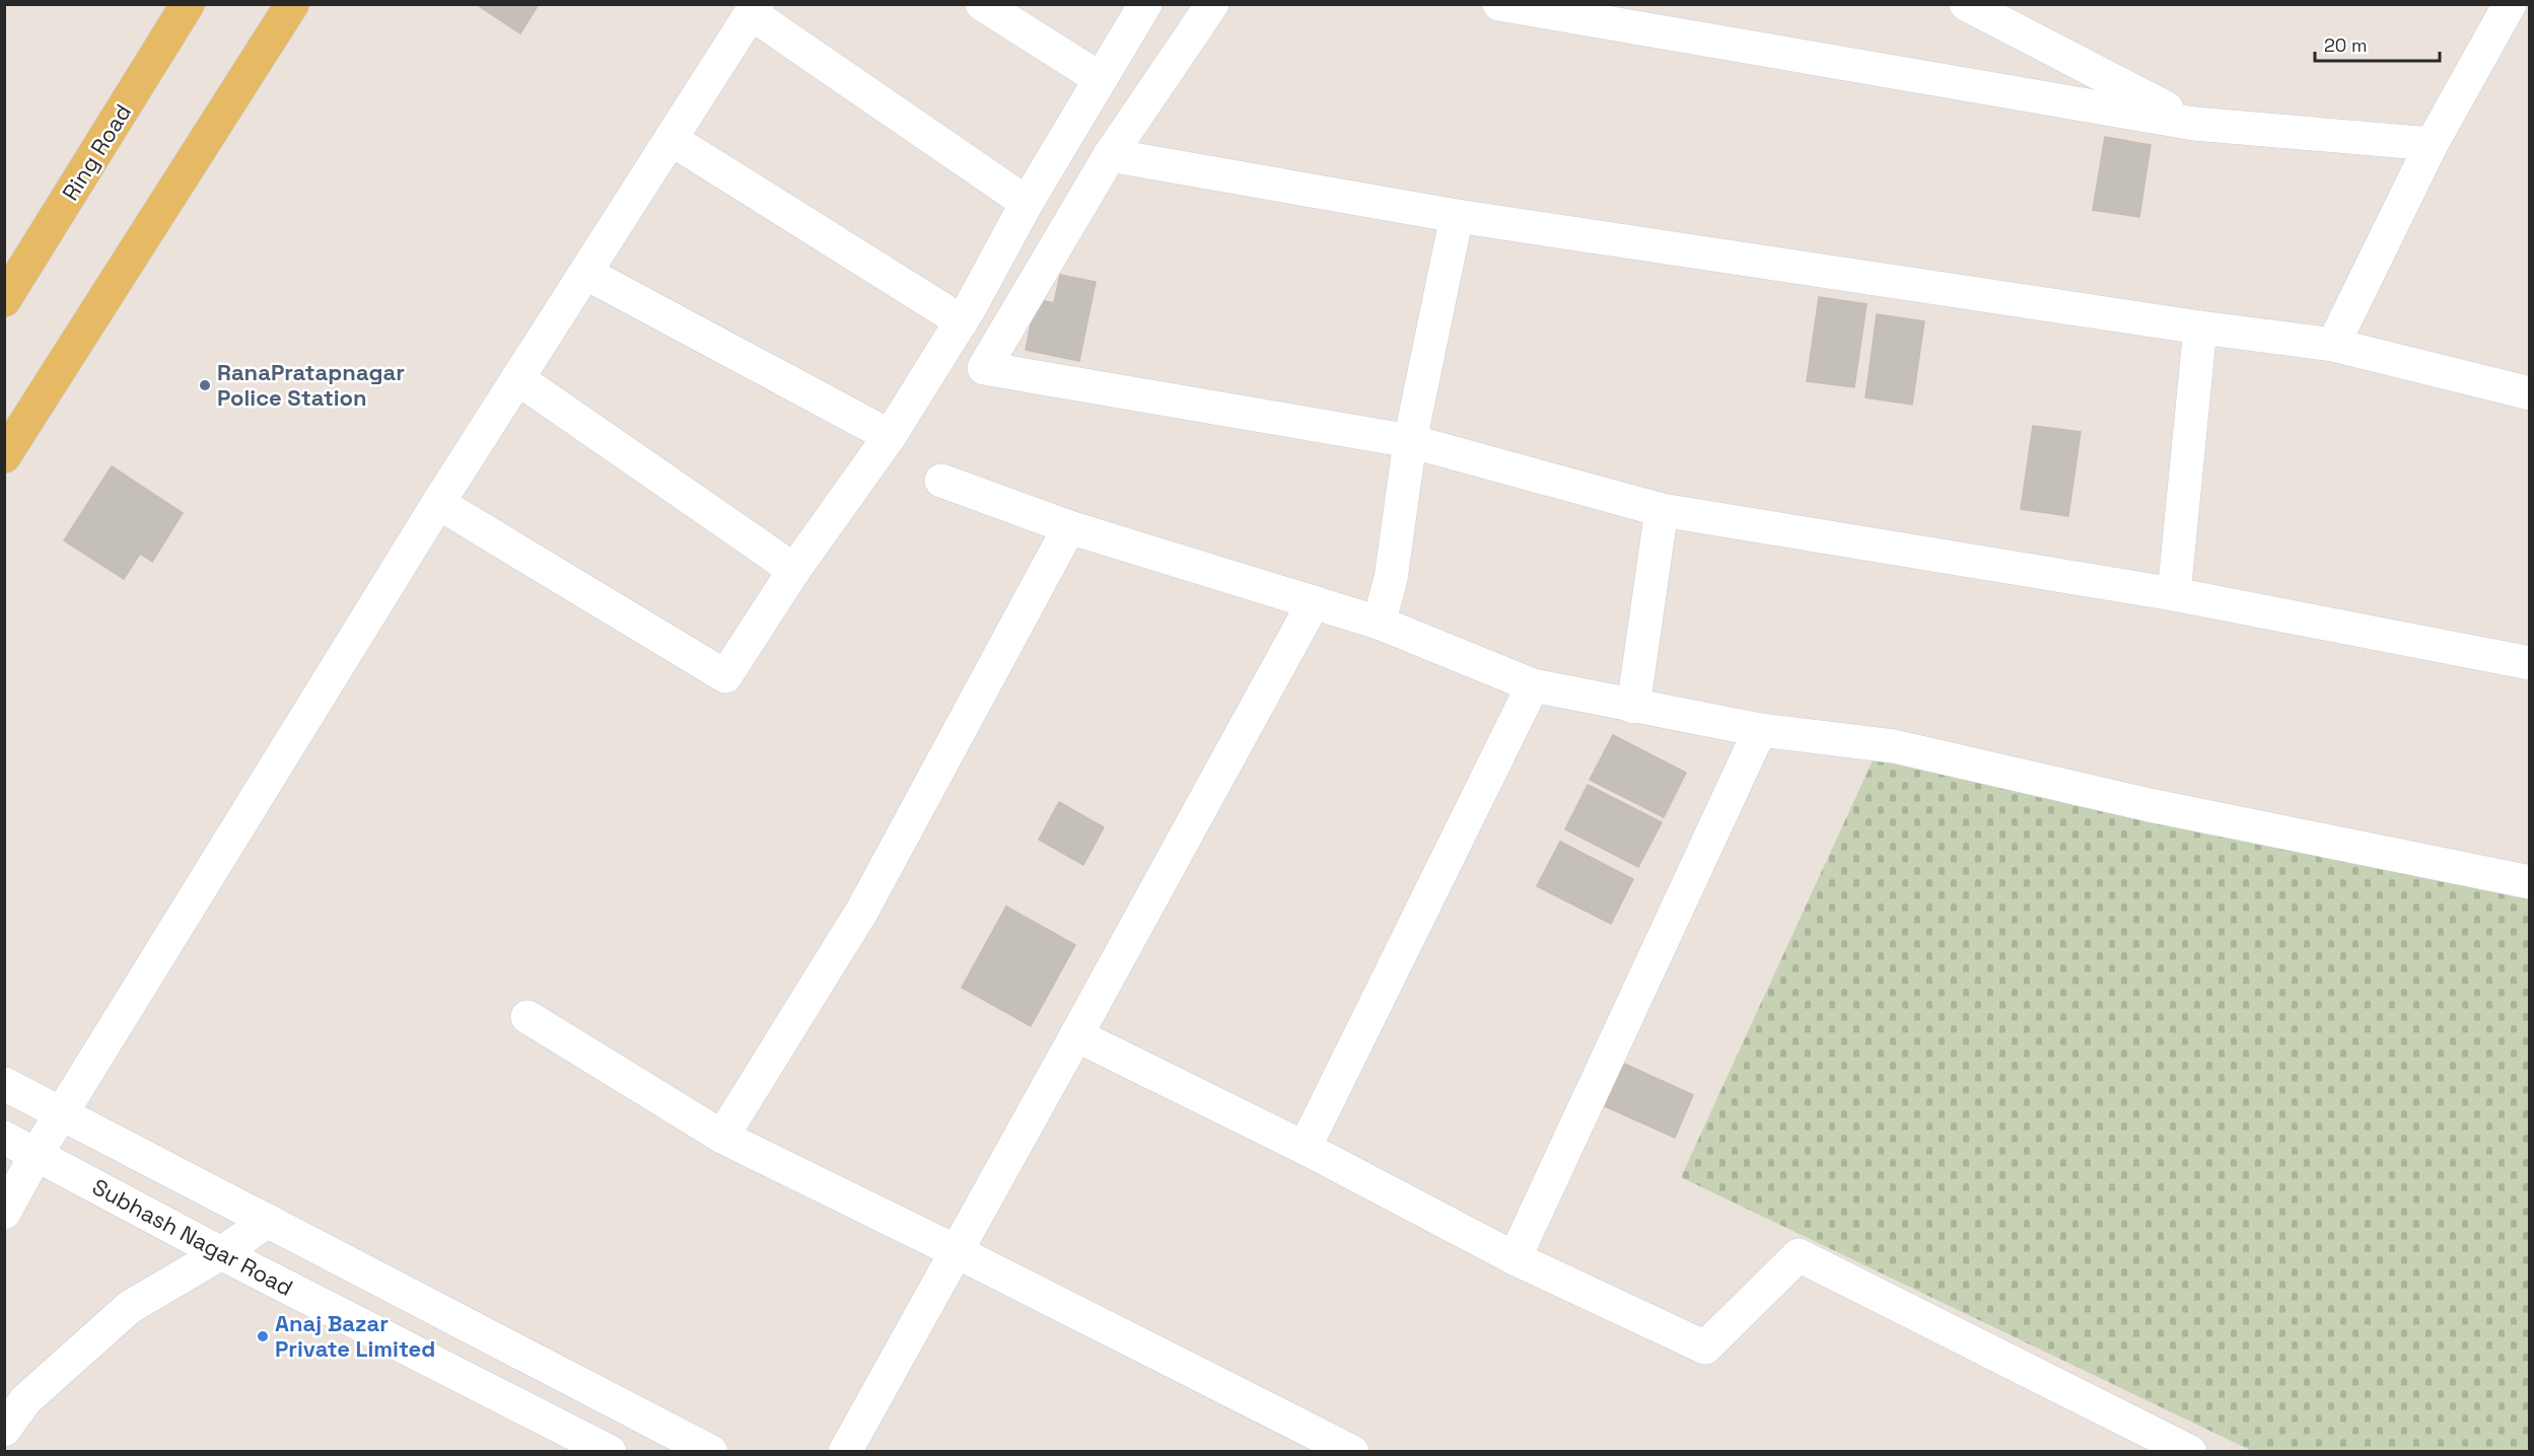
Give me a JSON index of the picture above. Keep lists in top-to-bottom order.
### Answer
{
  "streets": {
    "main road": ["Ring Road"],
    "street": ["Subhash Nagar Road"]
  },
  "places": ["RanaPratapnagar Police Station", "Anaj Bazar Private Limited"],
  "scale_bar": "20 m"
}
